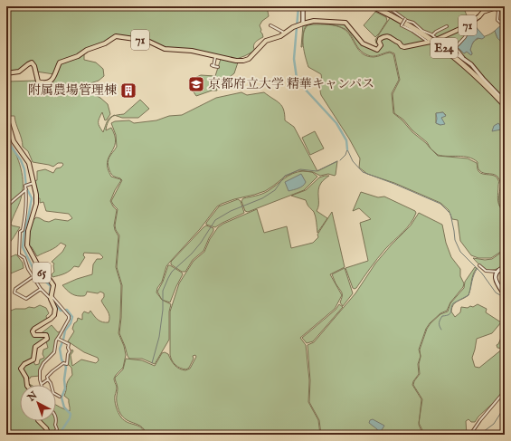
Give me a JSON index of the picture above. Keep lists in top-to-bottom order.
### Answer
{
  "streets": {
    "highway": ["E24"],
    "main road": ["71", "65"]
  },
  "places": {
    "school or university": ["京都府立大学 精華キャンパス"],
    "building": ["附属農場管理棟"]
  },
  "north": "top left"
}
